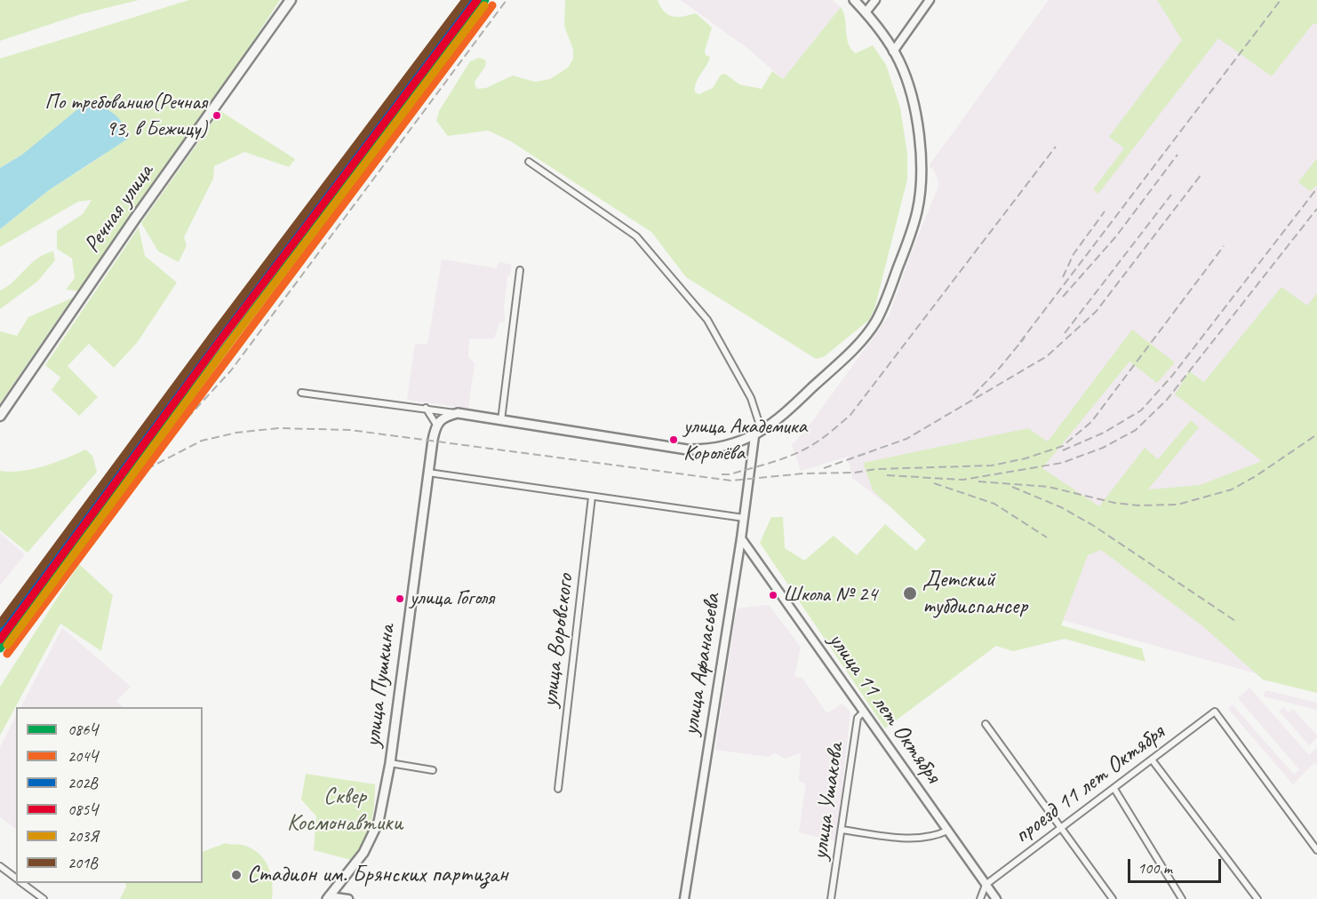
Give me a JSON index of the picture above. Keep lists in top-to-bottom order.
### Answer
{
  "streets": {
    "main road": ["Речная улица", "улица Пушкина"],
    "street": [
      "улица Воровского",
      "улица Афанасьева",
      "улица 11 лет Октября",
      "проезд 11 лет Октября",
      "улица Ушакова"
    ]
  },
  "crossings": [
    ["улица Афанасьева", "улица 11 лет Октября"],
    ["улица 11 лет Октября", "проезд 11 лет Октября"],
    ["улица 11 лет Октября", "улица Ушакова"]
  ],
  "parks": ["Сквер Космонавтики"],
  "places": [
    "По требованию(Речная 93, в Бежицу)",
    "улица Академика Королёва",
    "Детский тубдиспансер",
    "Школа № 24",
    "улица Гоголя",
    "Стадион им. Брянских партизан"
  ],
  "lines": [
    "transit line 086Ч",
    "transit line 202В",
    "transit line 085Ч",
    "transit line 201В",
    "transit line 204Ч",
    "transit line 203Я"
  ],
  "legend": [
    "086Ч",
    "204Ч",
    "202В",
    "085Ч",
    "203Я",
    "201В"
  ],
  "scale_bar": "100 m"
}
